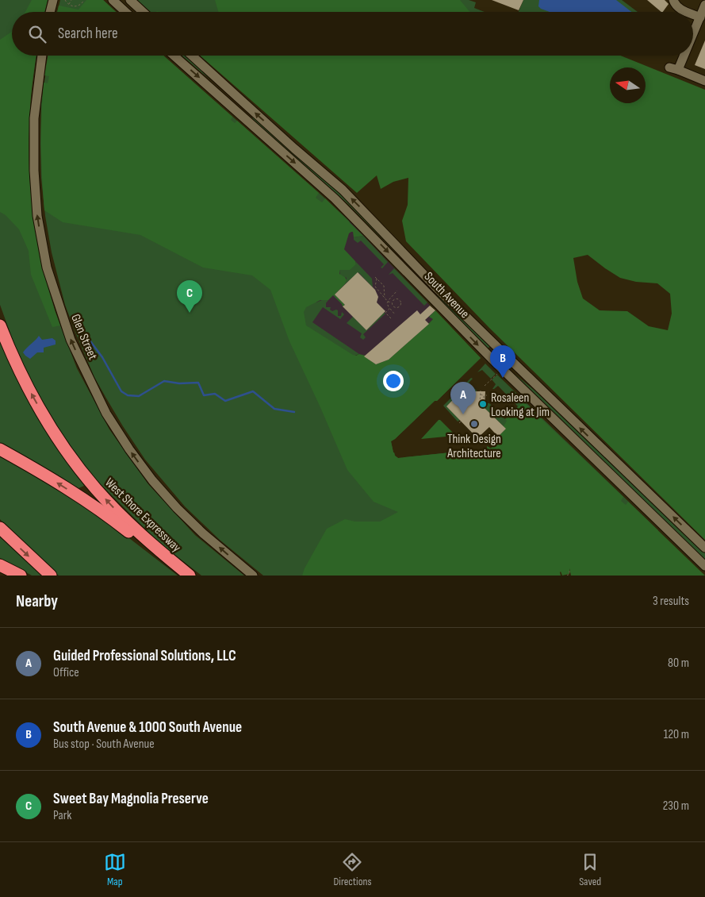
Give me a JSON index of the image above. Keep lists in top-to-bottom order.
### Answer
{
  "streets": {
    "highway": ["West Shore Expressway"],
    "street": ["South Avenue", "Glen Street"]
  },
  "one_way": ["Glen Street"],
  "places": ["Rosaleen Looking at Jim", "Think Design Architecture"],
  "north": "left",
  "page": {
    "search": "Search here",
    "pins": ["C", "B", "A"],
    "heading": ["Nearby", "3 results"],
    "list": [
      {
        "mark": "A",
        "name": "Guided Professional Solutions, LLC",
        "note": "Office",
        "value": "80 m"
      },
      {
        "mark": "B",
        "name": "South Avenue & 1000 South Avenue",
        "note": "Bus stop · South Avenue",
        "value": "120 m"
      },
      {
        "mark": "C",
        "name": "Sweet Bay Magnolia Preserve",
        "note": "Park",
        "value": "230 m"
      }
    ],
    "nav": ["Map", "Directions", "Saved"]
  }
}
